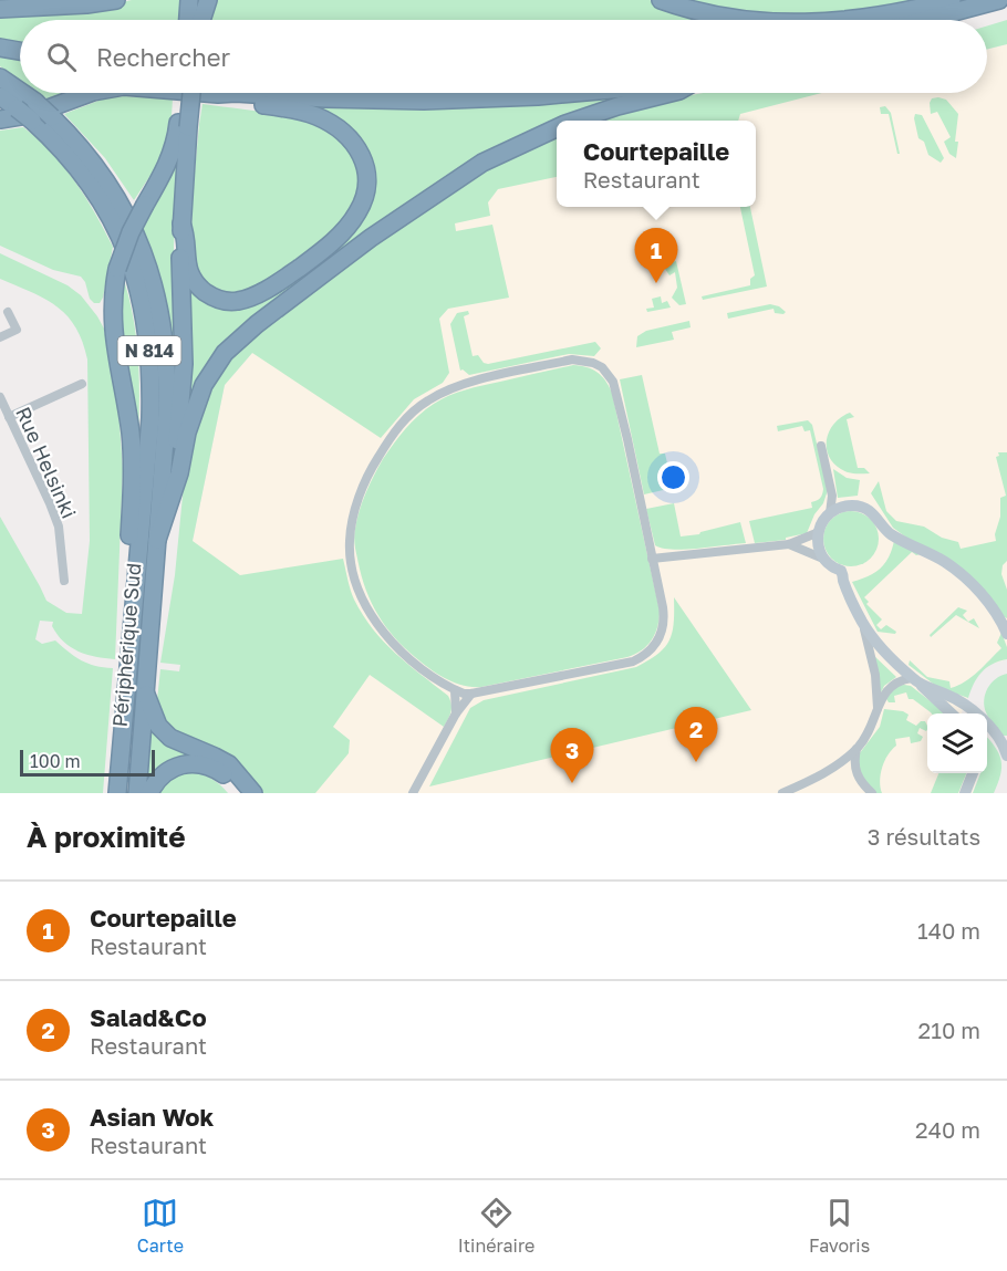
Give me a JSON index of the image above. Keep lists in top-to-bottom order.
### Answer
{
  "streets": {
    "highway": ["N 814", "Périphérique Sud"],
    "street": ["Rue Helsinki"]
  },
  "crossings": [
    ["N 814", "Périphérique Sud"]
  ],
  "scale_bar": "100 m",
  "page": {
    "search": "Rechercher",
    "popup": ["Courtepaille", "Restaurant"],
    "pins": ["1", "2", "3"],
    "scale": "100 m",
    "heading": ["À proximité", "3 résultats"],
    "list": [
      {
        "mark": "1",
        "name": "Courtepaille",
        "note": "Restaurant",
        "value": "140 m"
      },
      {
        "mark": "2",
        "name": "Salad&Co",
        "note": "Restaurant",
        "value": "210 m"
      },
      {
        "mark": "3",
        "name": "Asian Wok",
        "note": "Restaurant",
        "value": "240 m"
      }
    ],
    "nav": ["Carte", "Itinéraire", "Favoris"]
  }
}
